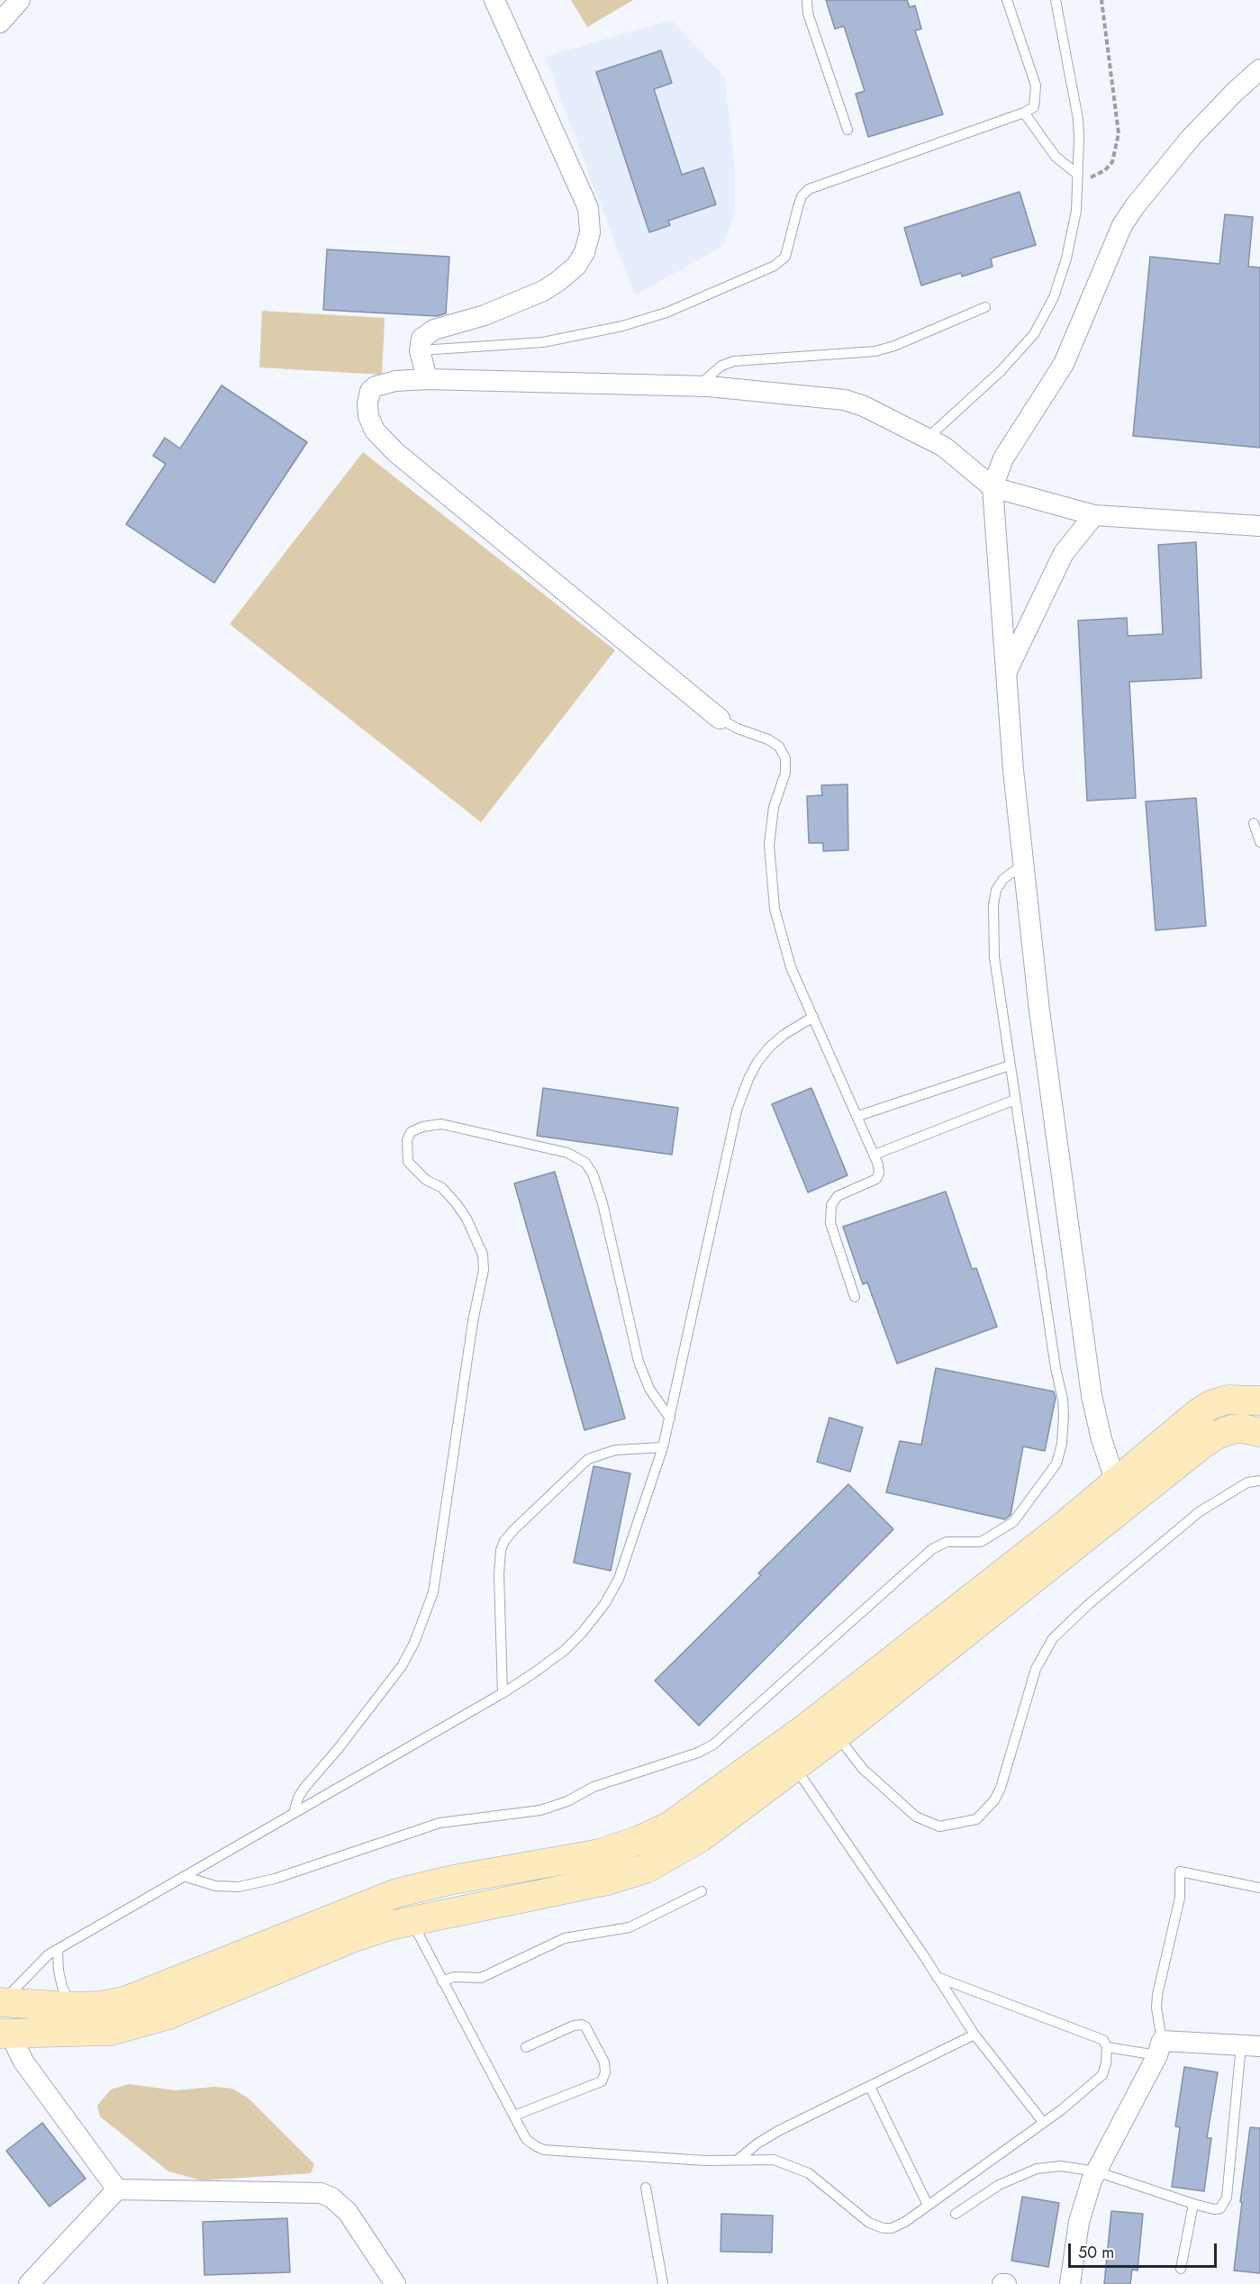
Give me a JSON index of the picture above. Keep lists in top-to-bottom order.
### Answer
{
  "scale_bar": "50 m"
}
